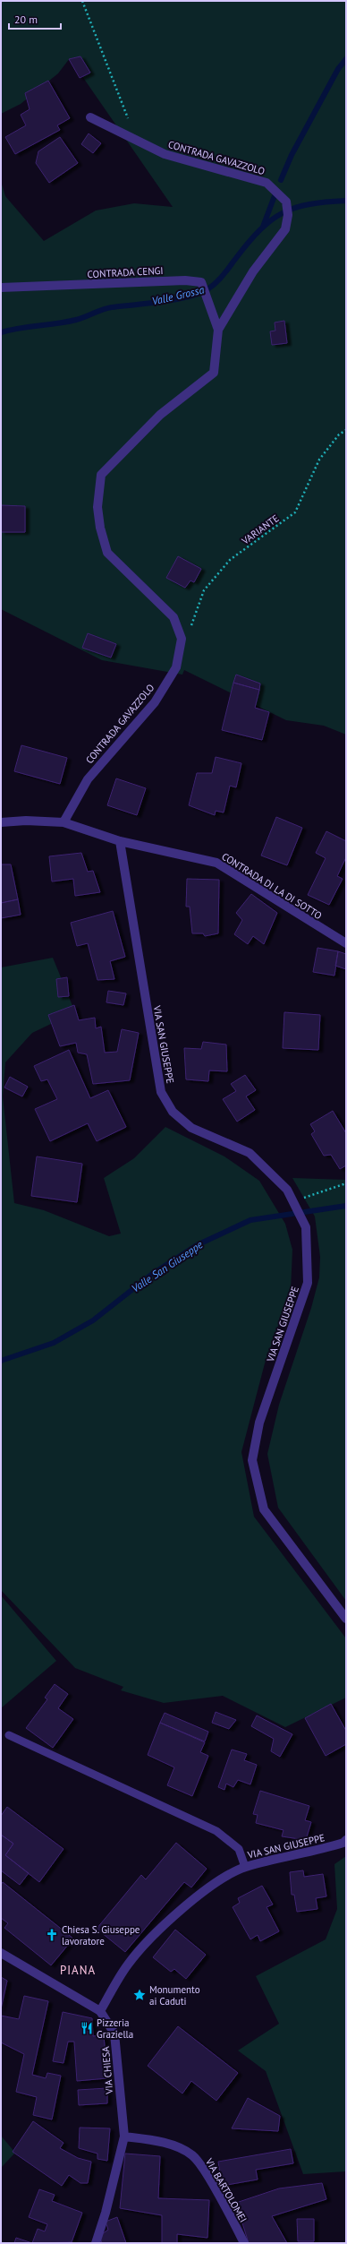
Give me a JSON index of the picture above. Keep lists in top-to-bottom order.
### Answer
{
  "streets": {
    "street": [
      "CONTRADA GAVAZZOLO",
      "CONTRADA CENGI",
      "CONTRADA DI LA DI SOTTO",
      "VIA SAN GIUSEPPE",
      "VIA CHIESA",
      "VIA BARTOLOMEI"
    ],
    "path": ["VARIANTE"]
  },
  "crossings": [
    ["CONTRADA GAVAZZOLO", "CONTRADA CENGI"],
    ["CONTRADA GAVAZZOLO", "VARIANTE"],
    ["CONTRADA GAVAZZOLO", "CONTRADA DI LA DI SOTTO"],
    ["CONTRADA DI LA DI SOTTO", "VIA SAN GIUSEPPE"],
    ["VIA SAN GIUSEPPE", "VIA CHIESA"],
    ["VIA CHIESA", "VIA BARTOLOMEI"]
  ],
  "districts": ["PIANA"],
  "water": ["Valle Grossa", "Valle San Giuseppe"],
  "places": {
    "church": ["Chiesa S. Giuseppe lavoratore"],
    "place": ["Monumento ai Caduti"],
    "restaurant": ["Pizzeria Graziella"]
  },
  "scale_bar": "20 m"
}
